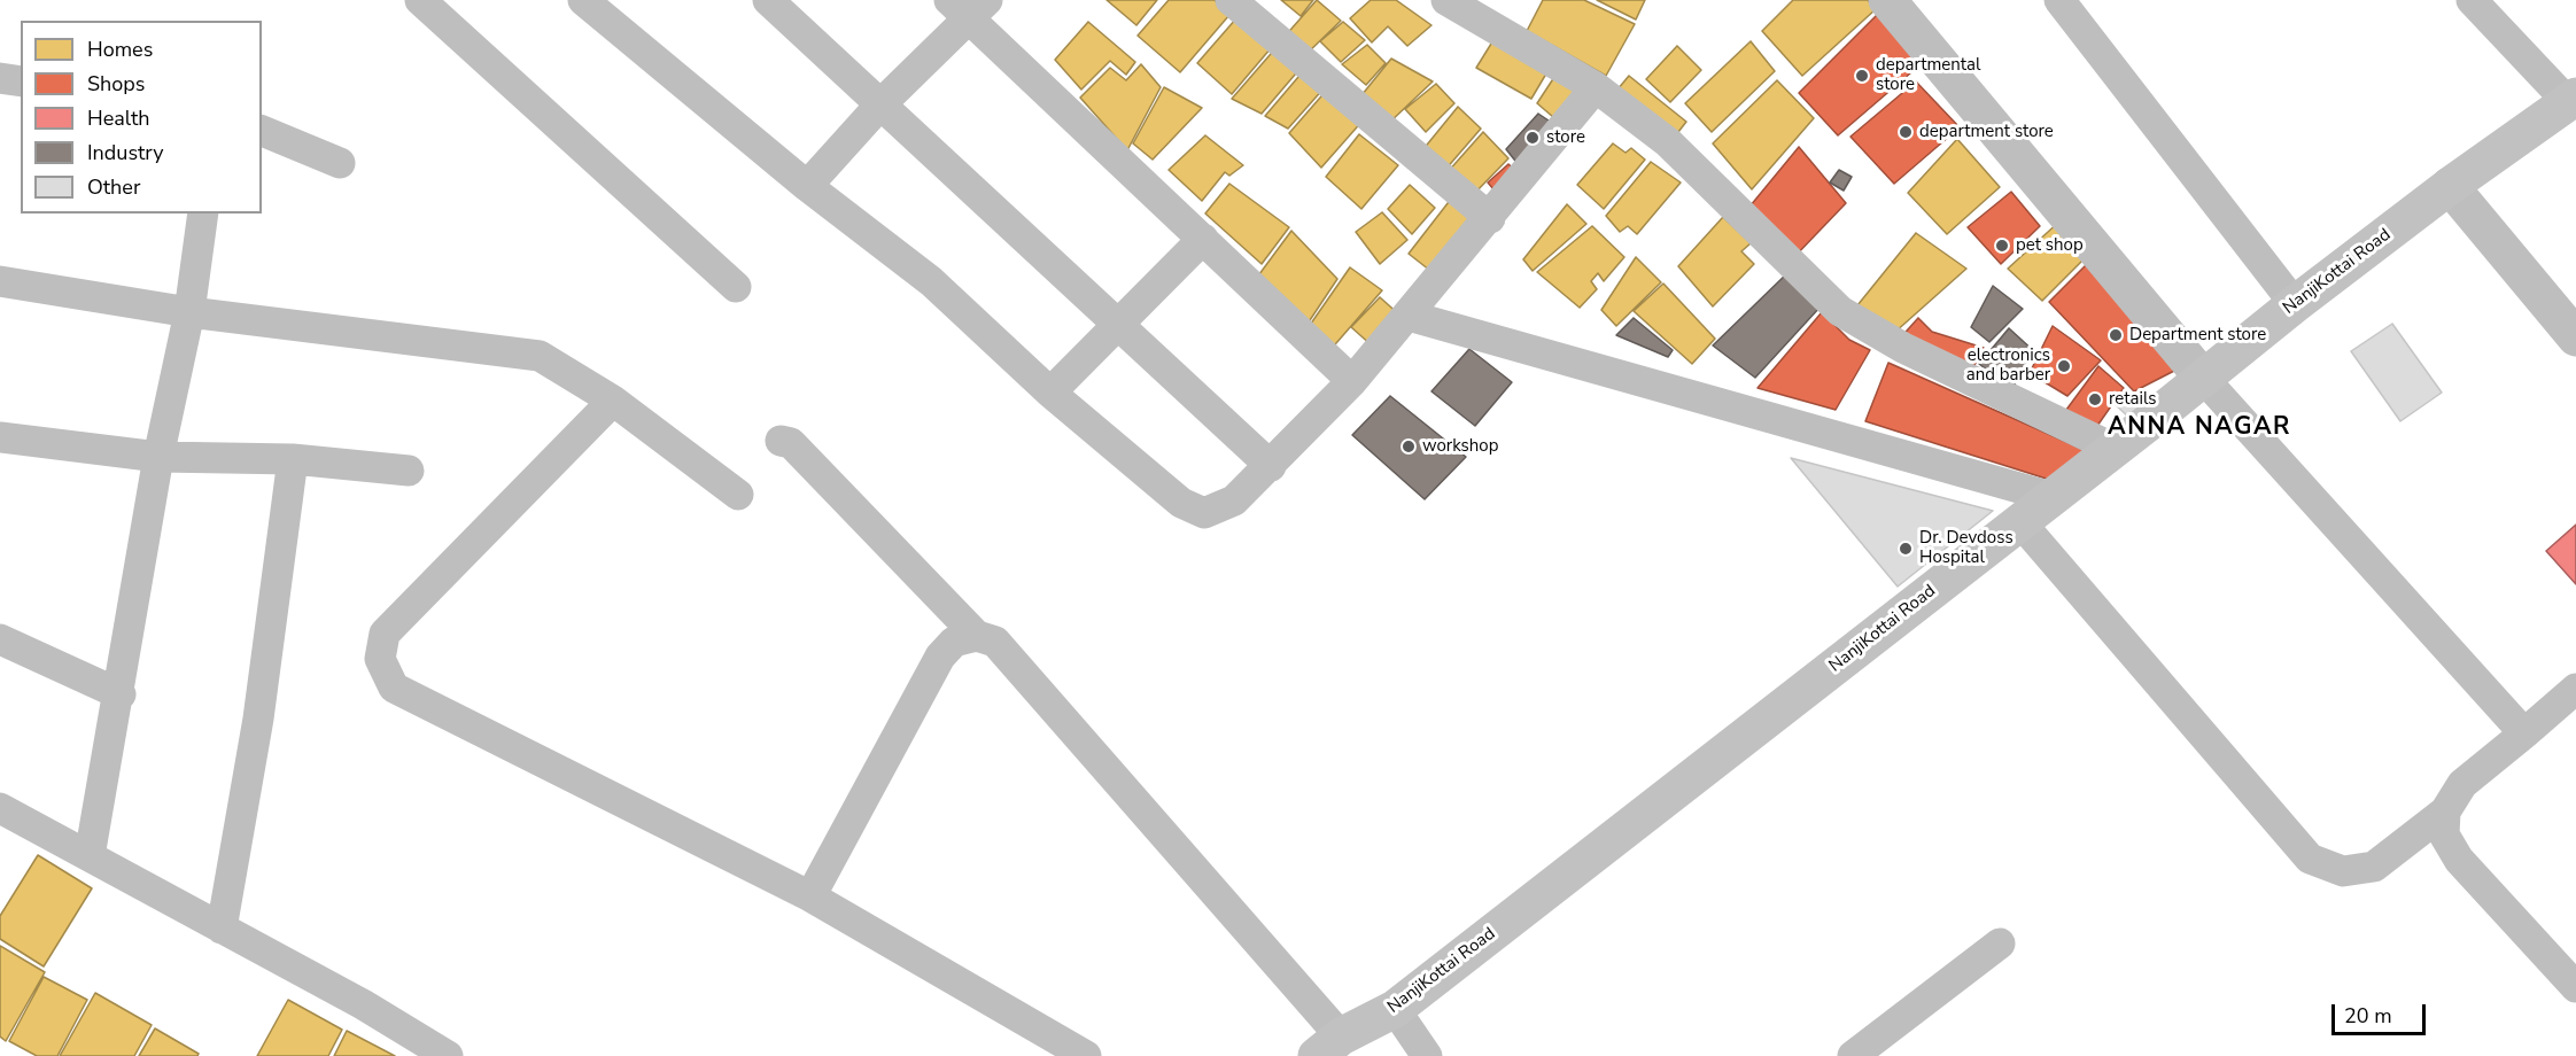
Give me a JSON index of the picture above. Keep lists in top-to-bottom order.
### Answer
{
  "streets": {
    "main road": ["NanjiKottai Road"]
  },
  "districts": ["ANNA NAGAR"],
  "places": [
    "departmental store",
    "department store",
    "store",
    "pet shop",
    "Department store",
    "electronics and barber",
    "retails",
    "workshop",
    "Dr. Devdoss Hospital"
  ],
  "legend": [
    "Homes",
    "Shops",
    "Health",
    "Industry",
    "Other"
  ],
  "scale_bar": "20 m"
}
